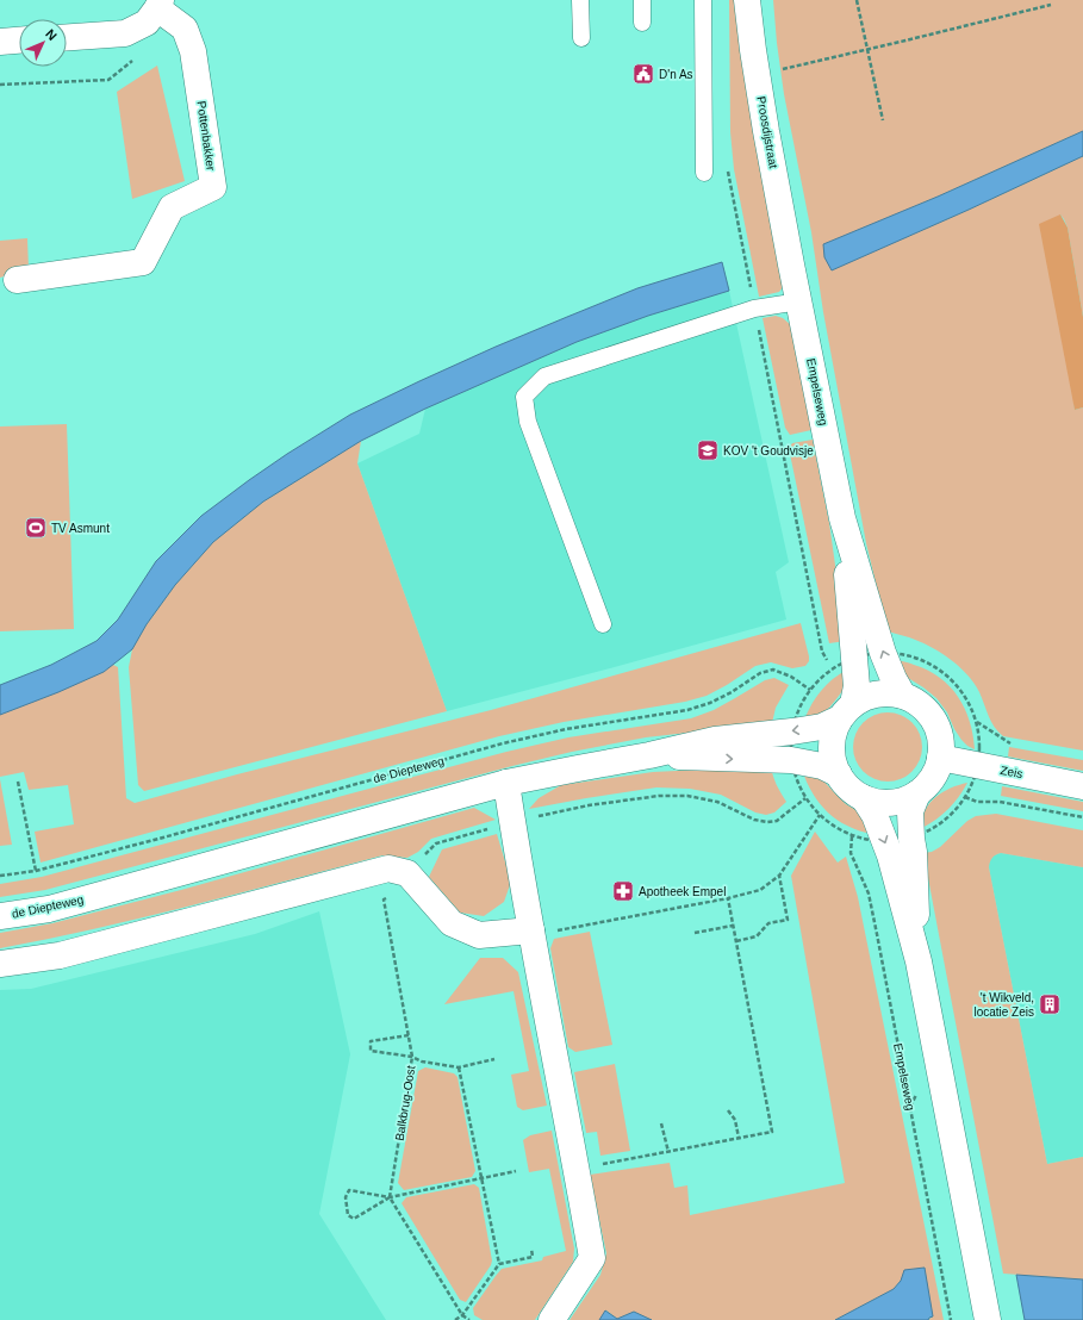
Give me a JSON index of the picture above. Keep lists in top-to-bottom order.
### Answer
{
  "streets": {
    "street": [
      "Proosdijstraat",
      "Pottenbakker",
      "Empelseweg",
      "de Diepteweg",
      "Zeis"
    ],
    "path": ["Balkbrug-Oost"]
  },
  "crossings": [
    ["Proosdijstraat", "Empelseweg"],
    ["Empelseweg", "de Diepteweg"],
    ["Empelseweg", "Zeis"],
    ["de Diepteweg", "Zeis"]
  ],
  "places": {
    "public building": ["D'n As"],
    "school or university": ["KOV 't Goudvisje"],
    "sports": ["TV Asmunt"],
    "pharmacy": ["Apotheek Empel"],
    "building": ["'t Wikveld, locatie Zeis"]
  },
  "north": "top right"
}
